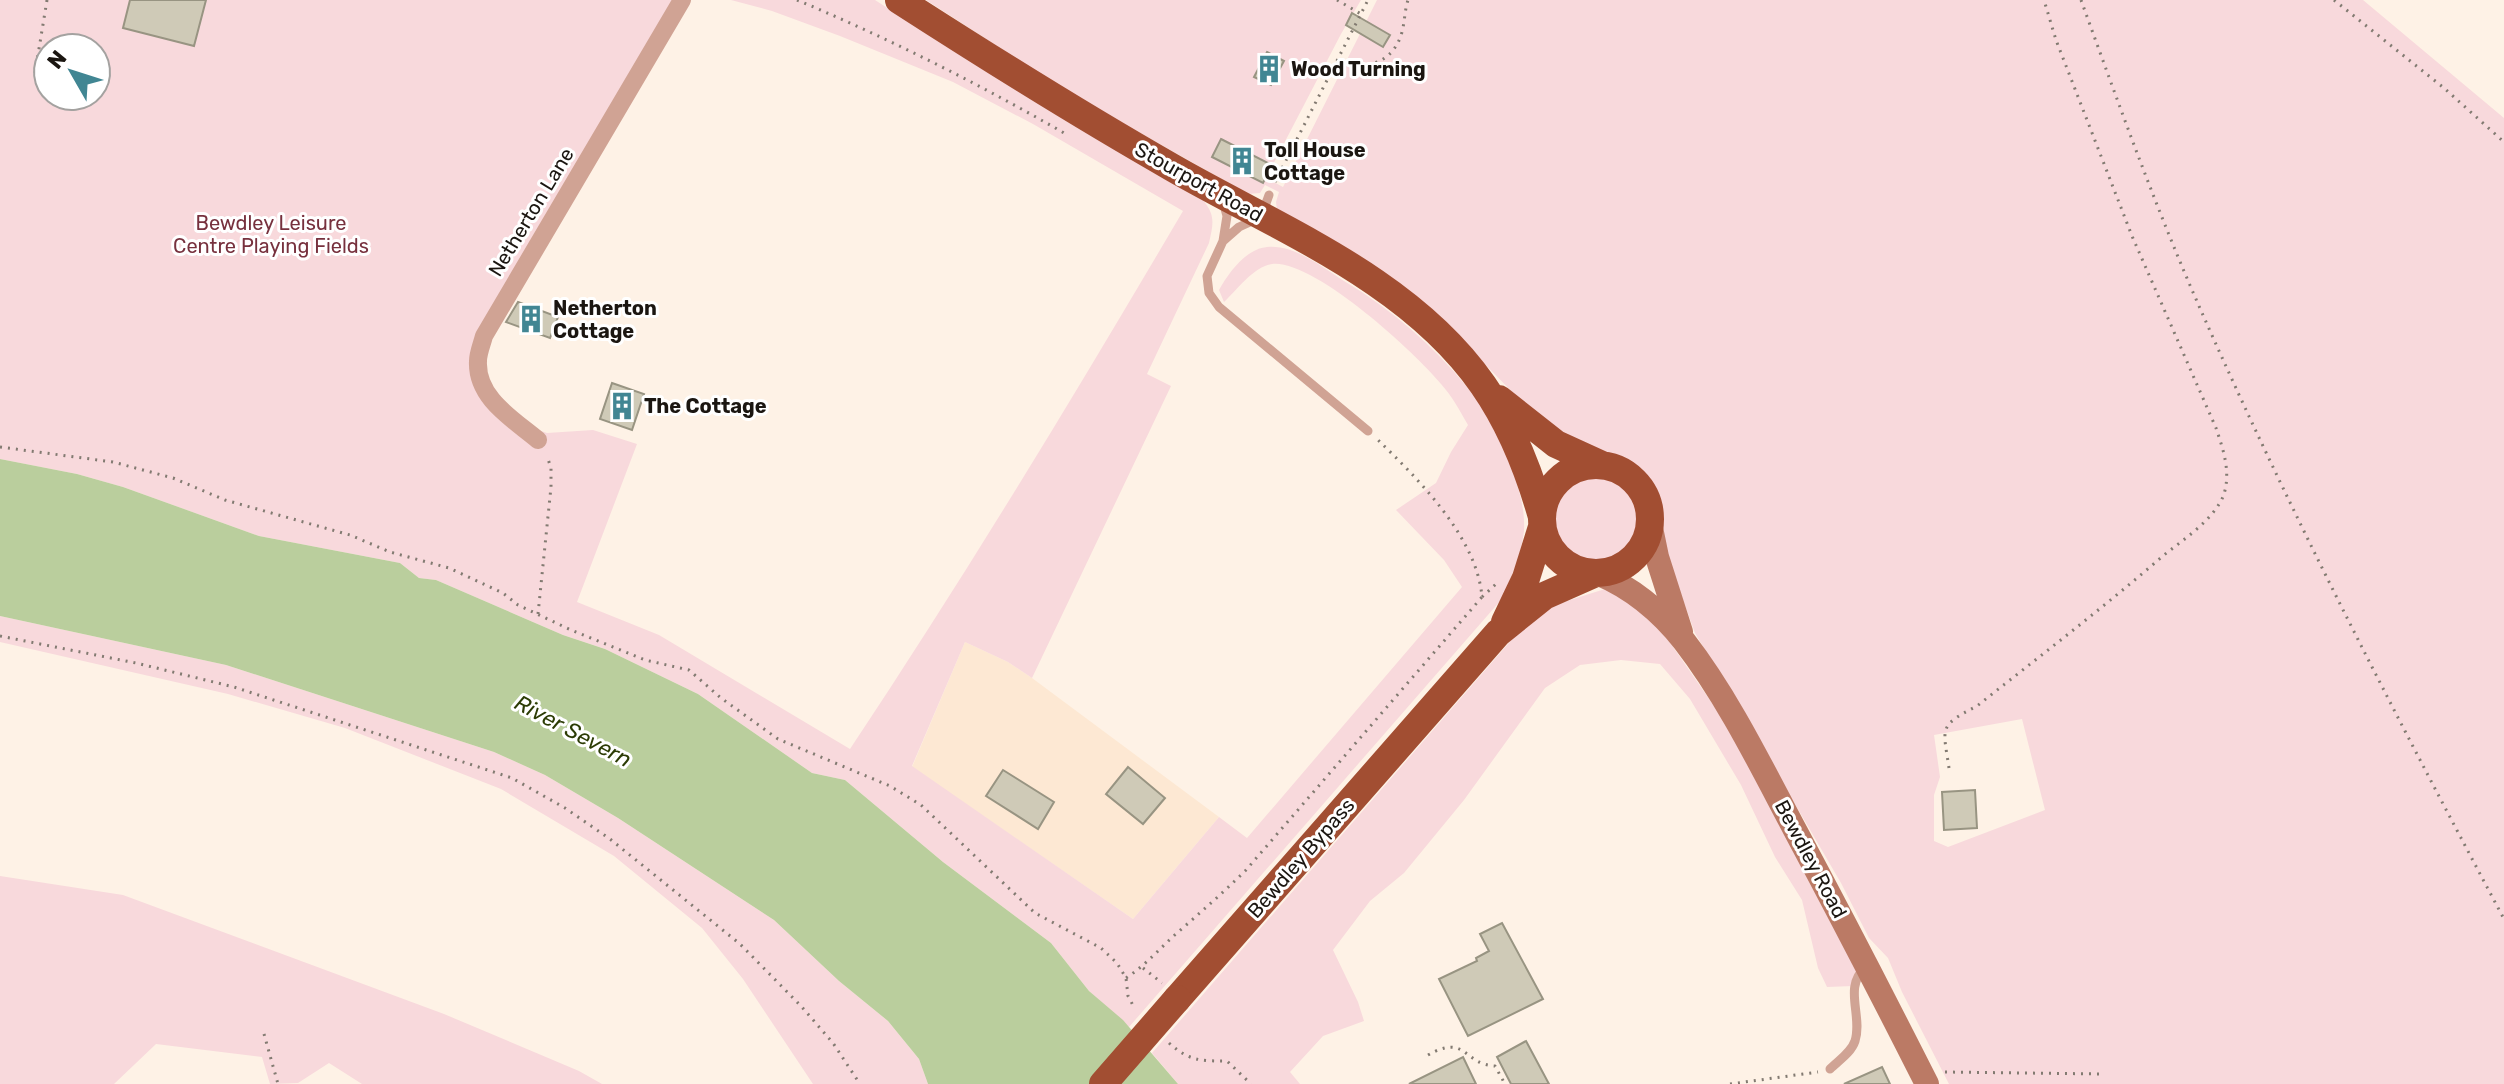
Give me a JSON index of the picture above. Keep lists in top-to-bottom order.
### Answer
{
  "streets": {
    "highway": ["Stourport Road", "Bewdley Bypass"],
    "main road": ["Bewdley Road"],
    "street": ["Netherton Lane"]
  },
  "crossings": [
    ["Stourport Road", "Bewdley Bypass"],
    ["Stourport Road", "Bewdley Road"],
    ["Bewdley Bypass", "Bewdley Road"]
  ],
  "water": ["River Severn"],
  "parks": ["Bewdley Leisure Centre Playing Fields"],
  "places": {
    "building": [
      "Wood Turning",
      "Toll House Cottage",
      "Netherton Cottage",
      "The Cottage"
    ]
  },
  "north": "top left"
}
